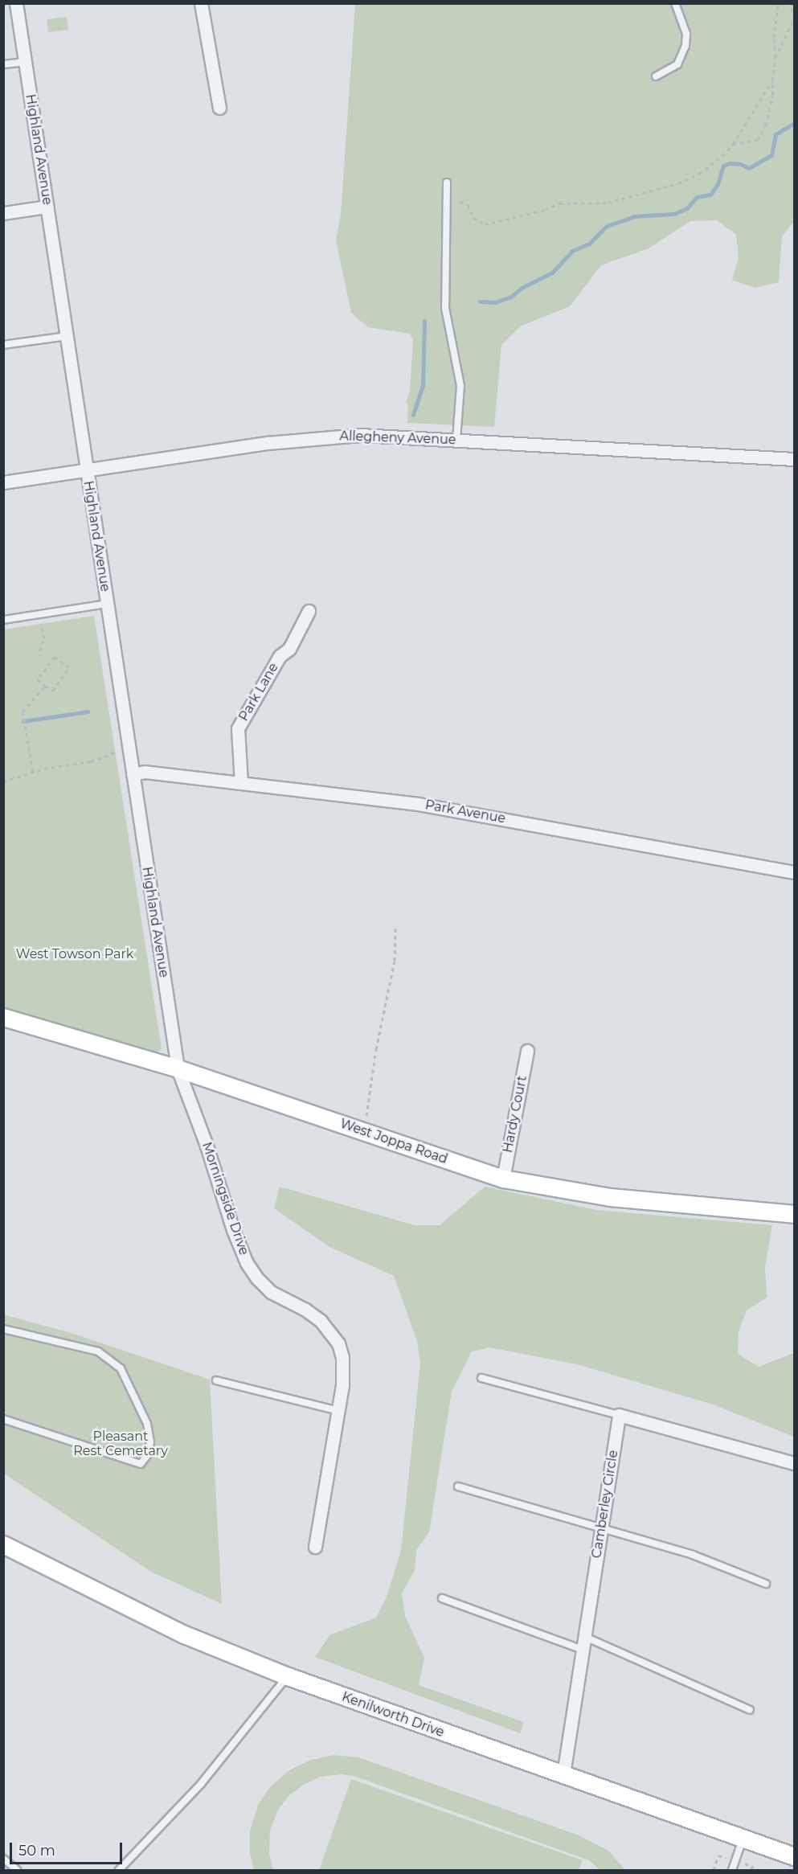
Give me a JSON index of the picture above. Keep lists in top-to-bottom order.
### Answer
{
  "streets": {
    "street": [
      "Highland Avenue",
      "Allegheny Avenue",
      "Park Lane",
      "Park Avenue",
      "Hardy Court",
      "West Joppa Road",
      "Morningside Drive",
      "Camberley Circle",
      "Kenilworth Drive"
    ]
  },
  "crossings": [
    ["Highland Avenue", "Allegheny Avenue"],
    ["Highland Avenue", "Park Avenue"],
    ["Highland Avenue", "West Joppa Road"],
    ["Highland Avenue", "Morningside Drive"],
    ["Park Lane", "Park Avenue"],
    ["Hardy Court", "West Joppa Road"],
    ["West Joppa Road", "Morningside Drive"],
    ["Camberley Circle", "Kenilworth Drive"]
  ],
  "parks": ["West Towson Park", "Pleasant Rest Cemetary"],
  "scale_bar": "50 m"
}
